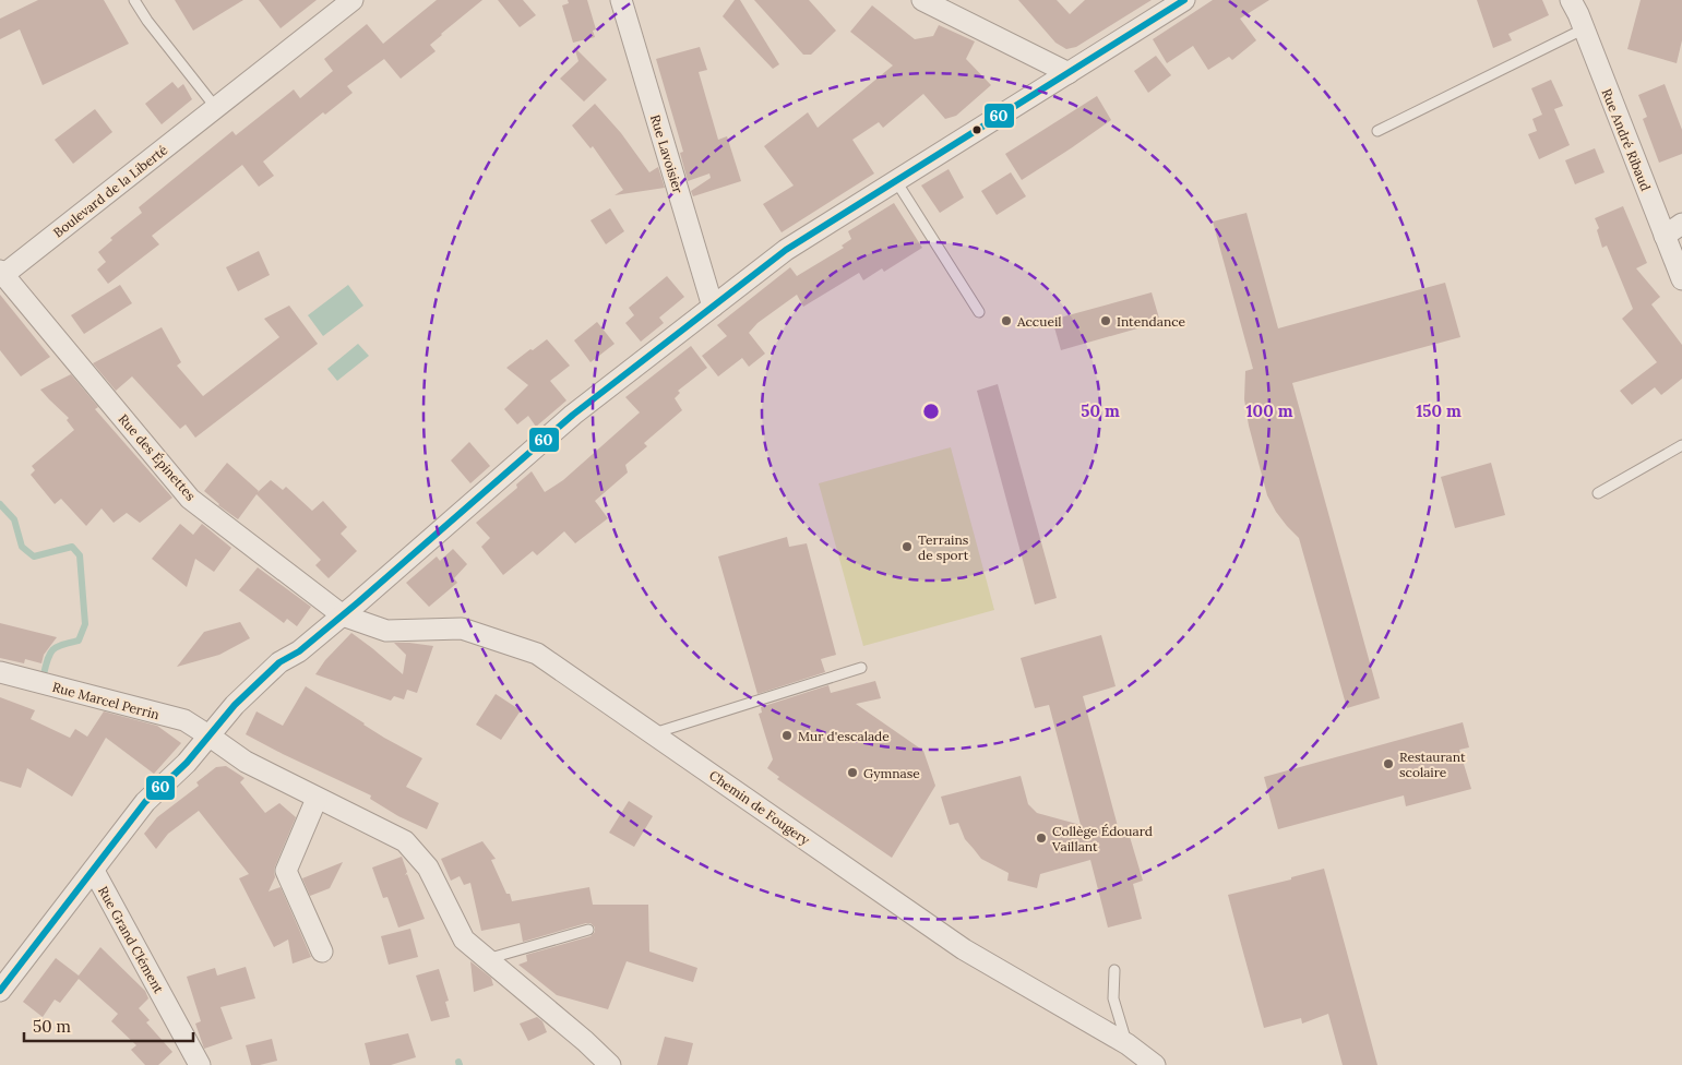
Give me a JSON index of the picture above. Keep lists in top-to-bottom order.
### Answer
{
  "streets": {
    "street": [
      "Rue André Ribaud",
      "Rue Lavoisier",
      "Boulevard de la Liberté",
      "Rue des Épinettes",
      "Rue Marcel Perrin",
      "Chemin de Fougery",
      "Rue Grand Clément"
    ]
  },
  "crossings": [
    ["Boulevard de la Liberté", "Rue des Épinettes"],
    ["Rue des Épinettes", "Chemin de Fougery"]
  ],
  "places": [
    "Accueil",
    "Intendance",
    "Terrains de sport",
    "Mur d'escalade",
    "Restaurant scolaire",
    "Gymnase",
    "Collège Édouard Vaillant"
  ],
  "lines": ["transit line 60"],
  "scale_bar": "50 m",
  "rings": ["50 m", "100 m", "150 m"]
}
